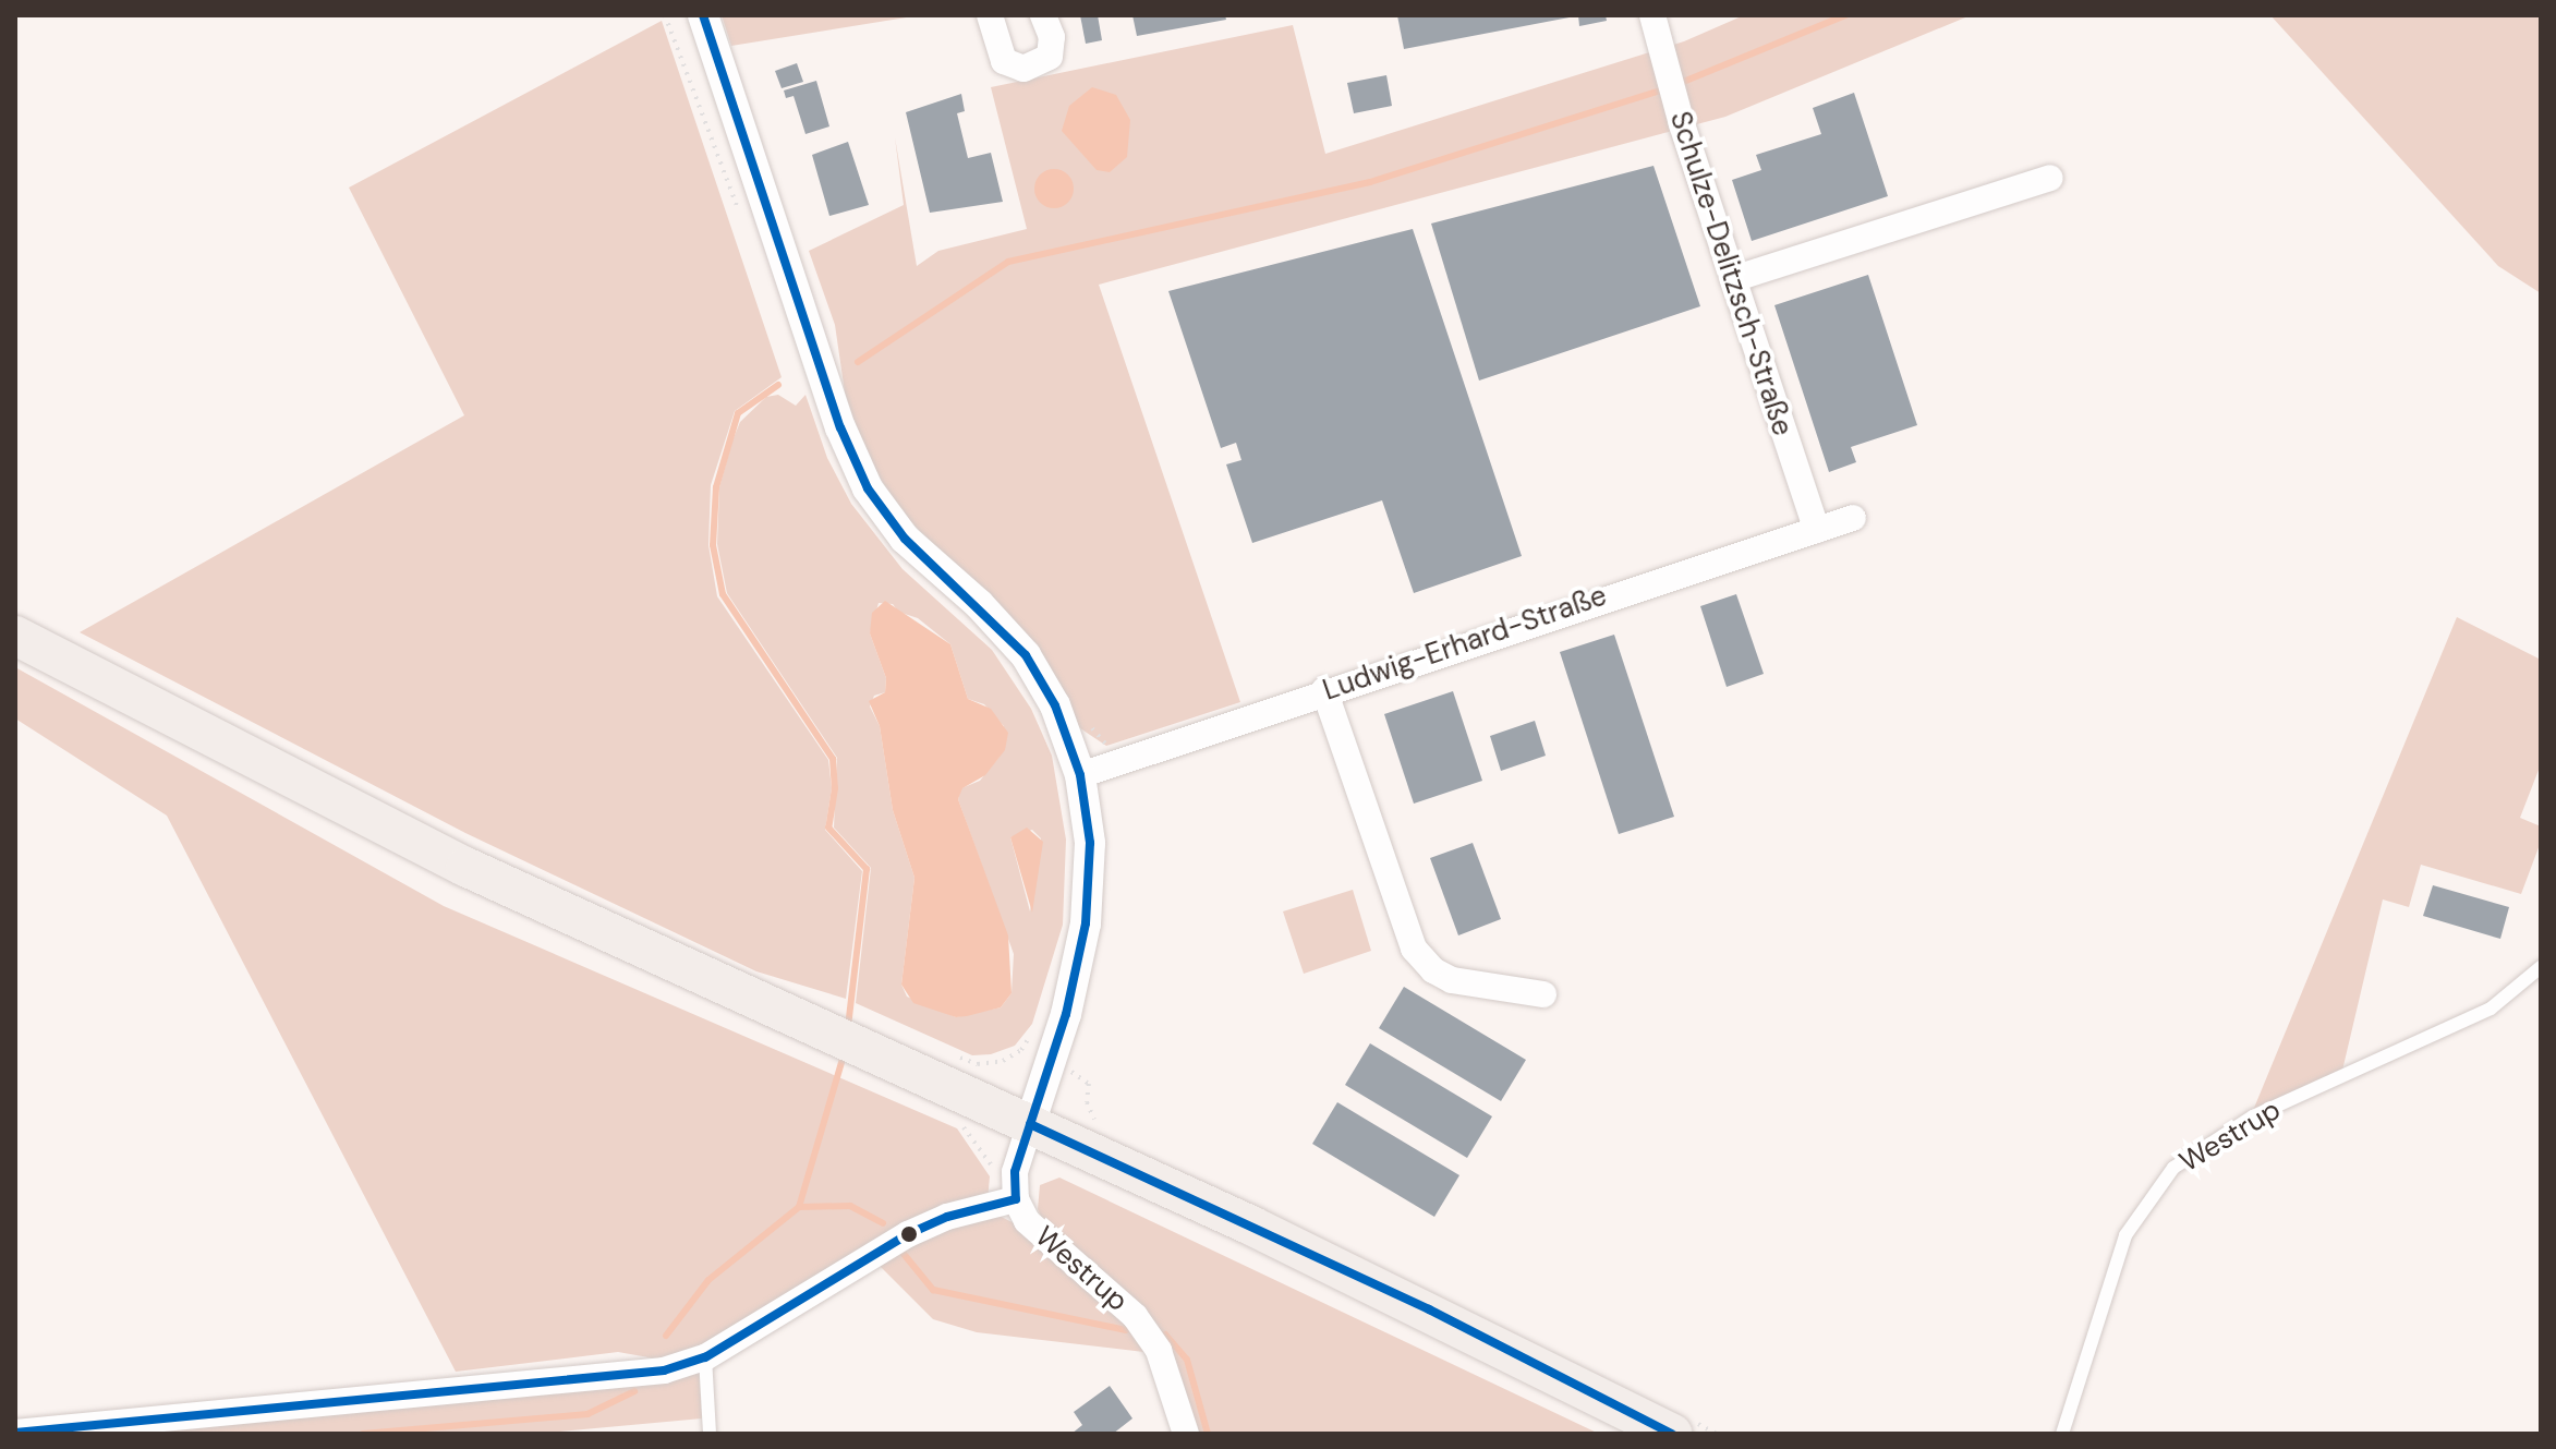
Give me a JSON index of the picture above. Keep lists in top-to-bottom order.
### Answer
{
  "streets": {
    "street": ["Schulze-Delitzsch-Straße", "Ludwig-Erhard-Straße", "Westrup"]
  },
  "crossings": [
    ["Schulze-Delitzsch-Straße", "Ludwig-Erhard-Straße"]
  ]
}
